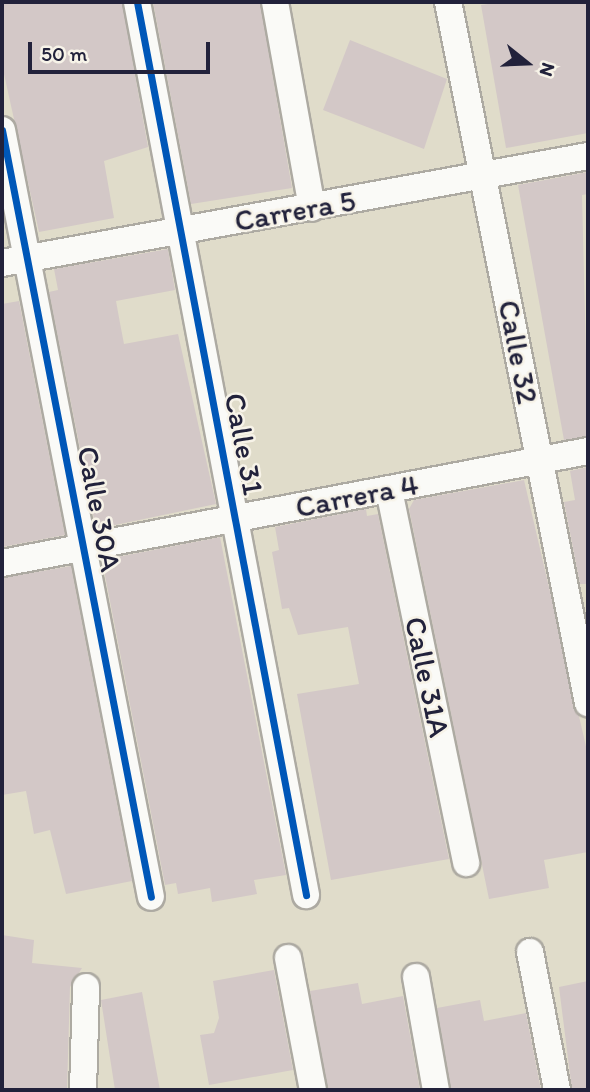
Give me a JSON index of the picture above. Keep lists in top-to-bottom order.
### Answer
{
  "streets": {
    "street": [
      "Carrera 5",
      "Calle 32",
      "Calle 31",
      "Carrera 4",
      "Calle 30A",
      "Calle 31A"
    ]
  },
  "crossings": [
    ["Carrera 5", "Calle 32"],
    ["Carrera 5", "Calle 31"],
    ["Carrera 5", "Calle 30A"],
    ["Calle 32", "Carrera 4"],
    ["Calle 31", "Carrera 4"],
    ["Carrera 4", "Calle 30A"],
    ["Carrera 4", "Calle 31A"]
  ],
  "scale_bar": "50 m",
  "north": "right"
}
